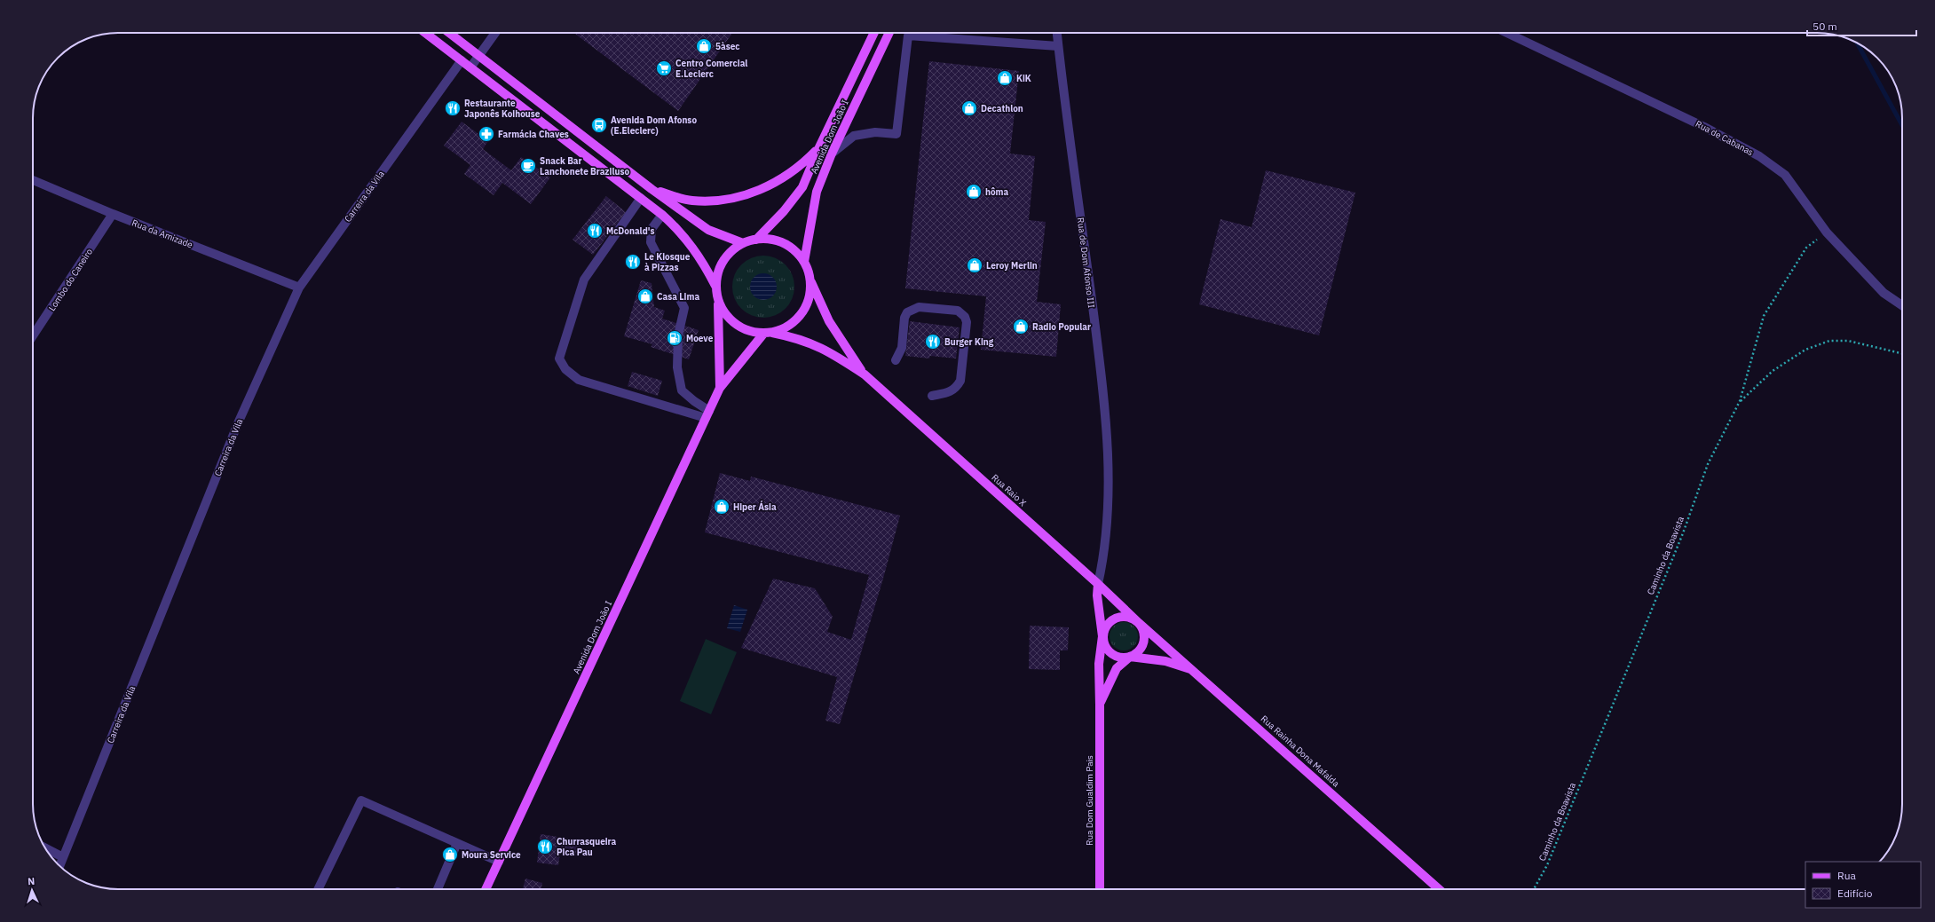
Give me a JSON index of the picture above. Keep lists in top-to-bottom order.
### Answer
{
  "streets": {
    "main road": [
      "Avenida Dom João I",
      "Rua Raio X",
      "Rua Rainha Dona Mafalda",
      "Rua Dom Gualdim Pais"
    ],
    "street": [
      "Rua de Cabanas",
      "Carreira da Vila",
      "Rua da Amizade",
      "Rua de Dom Afonso III",
      "Lombo do Caneiro"
    ],
    "path": ["Caminho da Boavista"]
  },
  "crossings": [
    ["Avenida Dom João I", "Rua Raio X"],
    ["Rua de Cabanas", "Caminho da Boavista"],
    ["Carreira da Vila", "Rua da Amizade"],
    ["Rua da Amizade", "Lombo do Caneiro"],
    ["Rua de Dom Afonso III", "Rua Raio X"],
    ["Rua Raio X", "Rua Rainha Dona Mafalda"],
    ["Rua Raio X", "Rua Dom Gualdim Pais"],
    ["Rua Rainha Dona Mafalda", "Rua Dom Gualdim Pais"]
  ],
  "places": {
    "shop": [
      "5àsec",
      "KiK",
      "Decathlon",
      "hôma",
      "Leroy Merlin",
      "Casa Lima",
      "Radio Popular",
      "Hiper Ásia",
      "Moura Service"
    ],
    "supermarket": ["Centro Comercial E.Leclerc"],
    "restaurant": [
      "Restaurante Japonês Koihouse",
      "McDonald's",
      "Le Kiosque à Pizzas",
      "Burger King",
      "Churrasqueira Pica Pau"
    ],
    "bus stop": ["Avenida Dom Afonso (E.Eleclerc)"],
    "pharmacy": ["Farmácia Chaves"],
    "cafe": ["Snack Bar Lanchonete Braziluso"],
    "fuel station": ["Moeve"]
  },
  "legend": ["Rua", "Edifício"],
  "scale_bar": "50 m",
  "north": "top"
}
